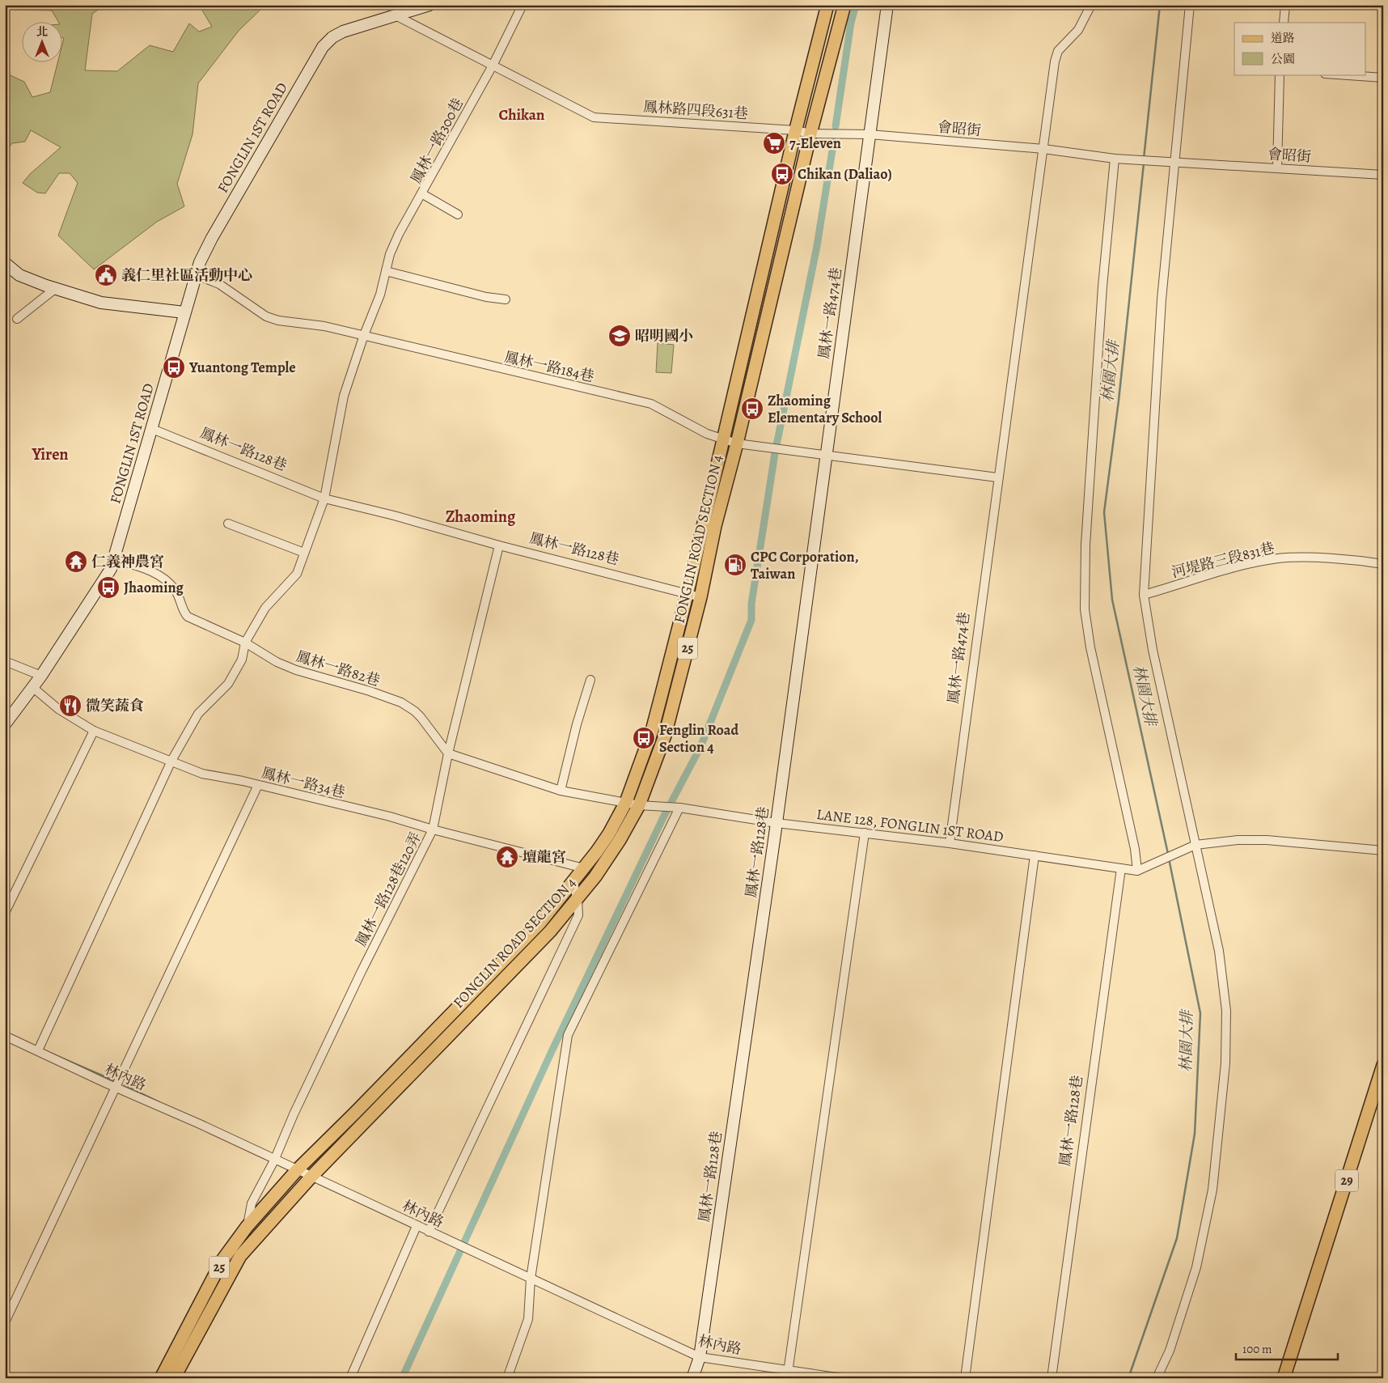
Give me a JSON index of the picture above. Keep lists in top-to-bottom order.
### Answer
{
  "streets": {
    "main road": ["FONGLIN ROAD SECTION 4", "25", "29"],
    "street": [
      "鳳林路四段631巷",
      "會昭街",
      "FONGLIN 1ST ROAD",
      "鳳林一路300巷",
      "鳳林一路474巷",
      "鳳林一路184巷",
      "鳳林一路128巷",
      "河堤路三段831巷",
      "鳳林一路82巷",
      "鳳林一路34巷",
      "LANE 128, FONGLIN 1ST ROAD",
      "鳳林一路128巷120弄",
      "林內路"
    ]
  },
  "crossings": [
    ["鳳林路四段631巷", "會昭街"],
    ["鳳林路四段631巷", "鳳林一路300巷"],
    ["鳳林路四段631巷", "FONGLIN ROAD SECTION 4"],
    ["會昭街", "鳳林一路474巷"],
    ["會昭街", "FONGLIN ROAD SECTION 4"],
    ["FONGLIN 1ST ROAD", "鳳林一路184巷"],
    ["FONGLIN 1ST ROAD", "鳳林一路128巷"],
    ["FONGLIN 1ST ROAD", "鳳林一路82巷"],
    ["FONGLIN 1ST ROAD", "鳳林一路34巷"],
    ["鳳林一路474巷", "鳳林一路128巷"],
    ["鳳林一路474巷", "LANE 128, FONGLIN 1ST ROAD"],
    ["鳳林一路184巷", "FONGLIN ROAD SECTION 4"],
    ["鳳林一路128巷", "FONGLIN ROAD SECTION 4"],
    ["鳳林一路128巷", "LANE 128, FONGLIN 1ST ROAD"],
    ["鳳林一路128巷", "鳳林一路128巷120弄"],
    ["鳳林一路128巷", "林內路"],
    ["FONGLIN ROAD SECTION 4", "25"],
    ["FONGLIN ROAD SECTION 4", "鳳林一路34巷"],
    ["FONGLIN ROAD SECTION 4", "LANE 128, FONGLIN 1ST ROAD"],
    ["FONGLIN ROAD SECTION 4", "林內路"],
    ["25", "鳳林一路128巷120弄"],
    ["25", "林內路"],
    ["鳳林一路82巷", "鳳林一路128巷120弄"],
    ["鳳林一路34巷", "鳳林一路128巷120弄"],
    ["鳳林一路128巷120弄", "林內路"]
  ],
  "districts": ["Chikan", "Yiren", "Zhaoming"],
  "water": ["林園大排"],
  "places": {
    "supermarket": ["7-Eleven"],
    "bus stop": [
      "Chikan (Daliao)",
      "Yuantong Temple",
      "Zhaoming Elementary School",
      "Jhaoming",
      "Fenglin Road Section 4"
    ],
    "public building": ["義仁里社區活動中心"],
    "school or university": ["昭明國小"],
    "temple": ["仁義神農宮", "壇龍宮"],
    "fuel station": ["CPC Corporation, Taiwan"],
    "restaurant": ["微笑蔬食"]
  },
  "legend": ["道路", "公園"],
  "scale_bar": "100 m",
  "north": "top"
}
